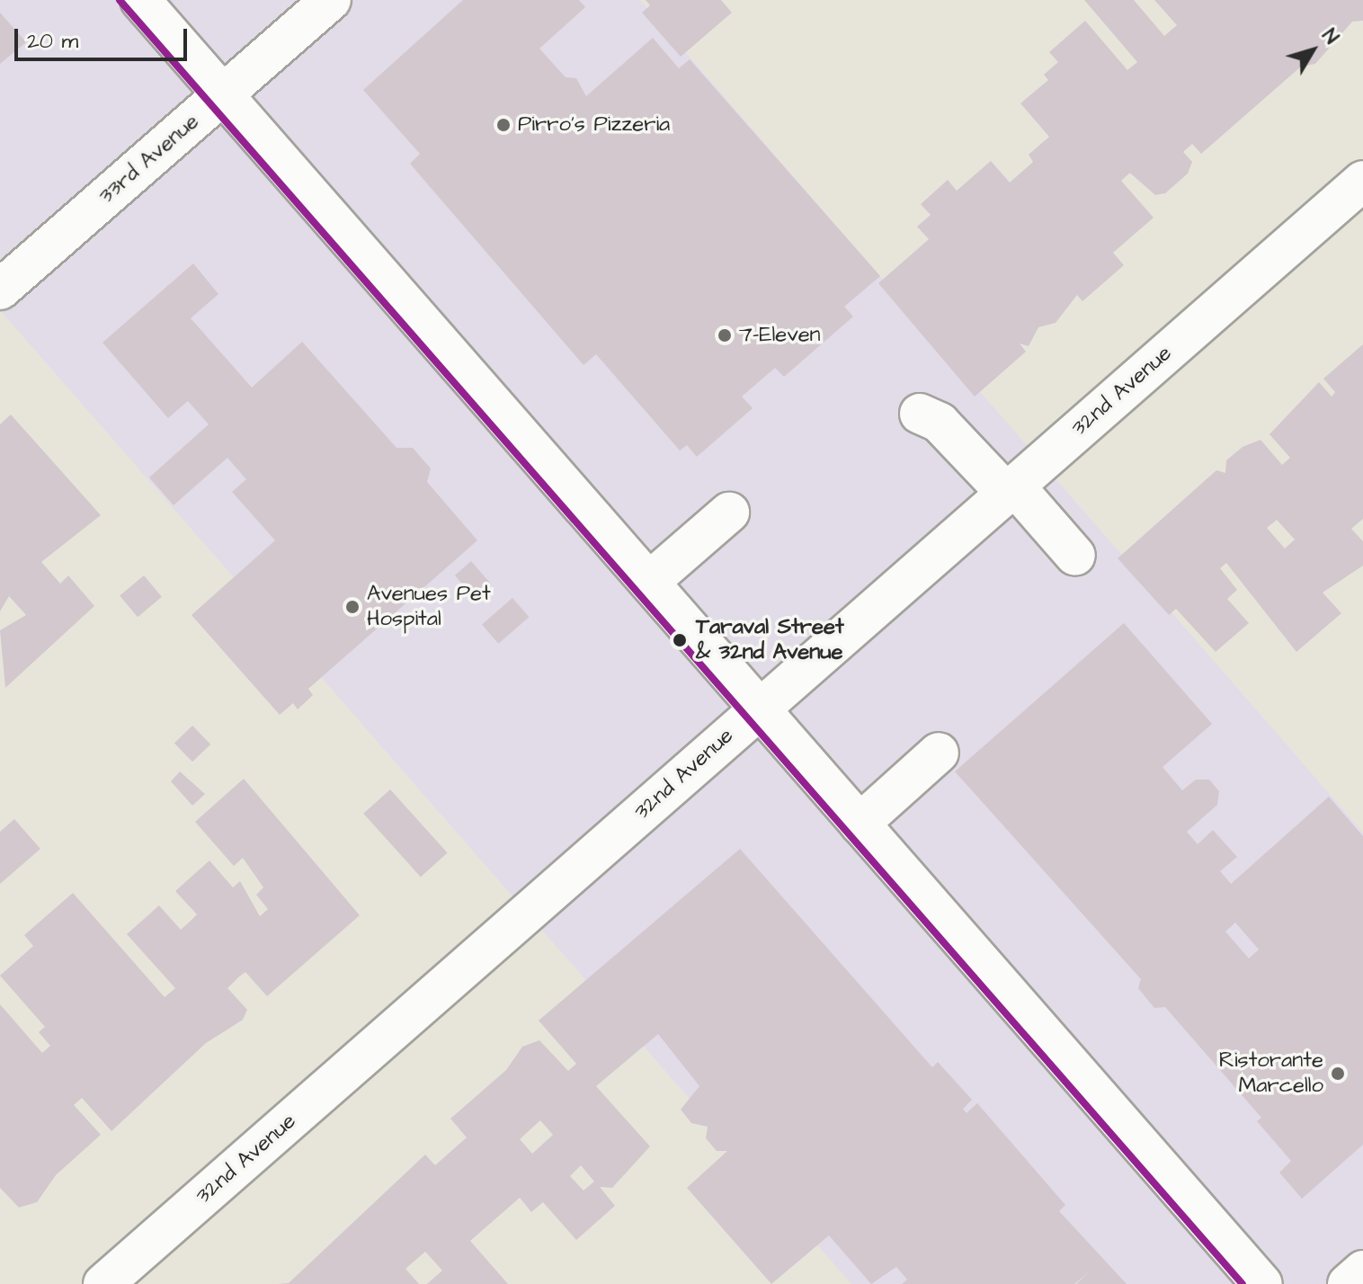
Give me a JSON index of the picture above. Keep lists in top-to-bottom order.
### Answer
{
  "streets": {
    "street": ["33rd Avenue", "32nd Avenue"]
  },
  "places": [
    "Pirro's Pizzeria",
    "7-Eleven",
    "Avenues Pet Hospital",
    "Taraval Street & 32nd Avenue",
    "Ristorante Marcello"
  ],
  "scale_bar": "20 m",
  "north": "top right"
}
